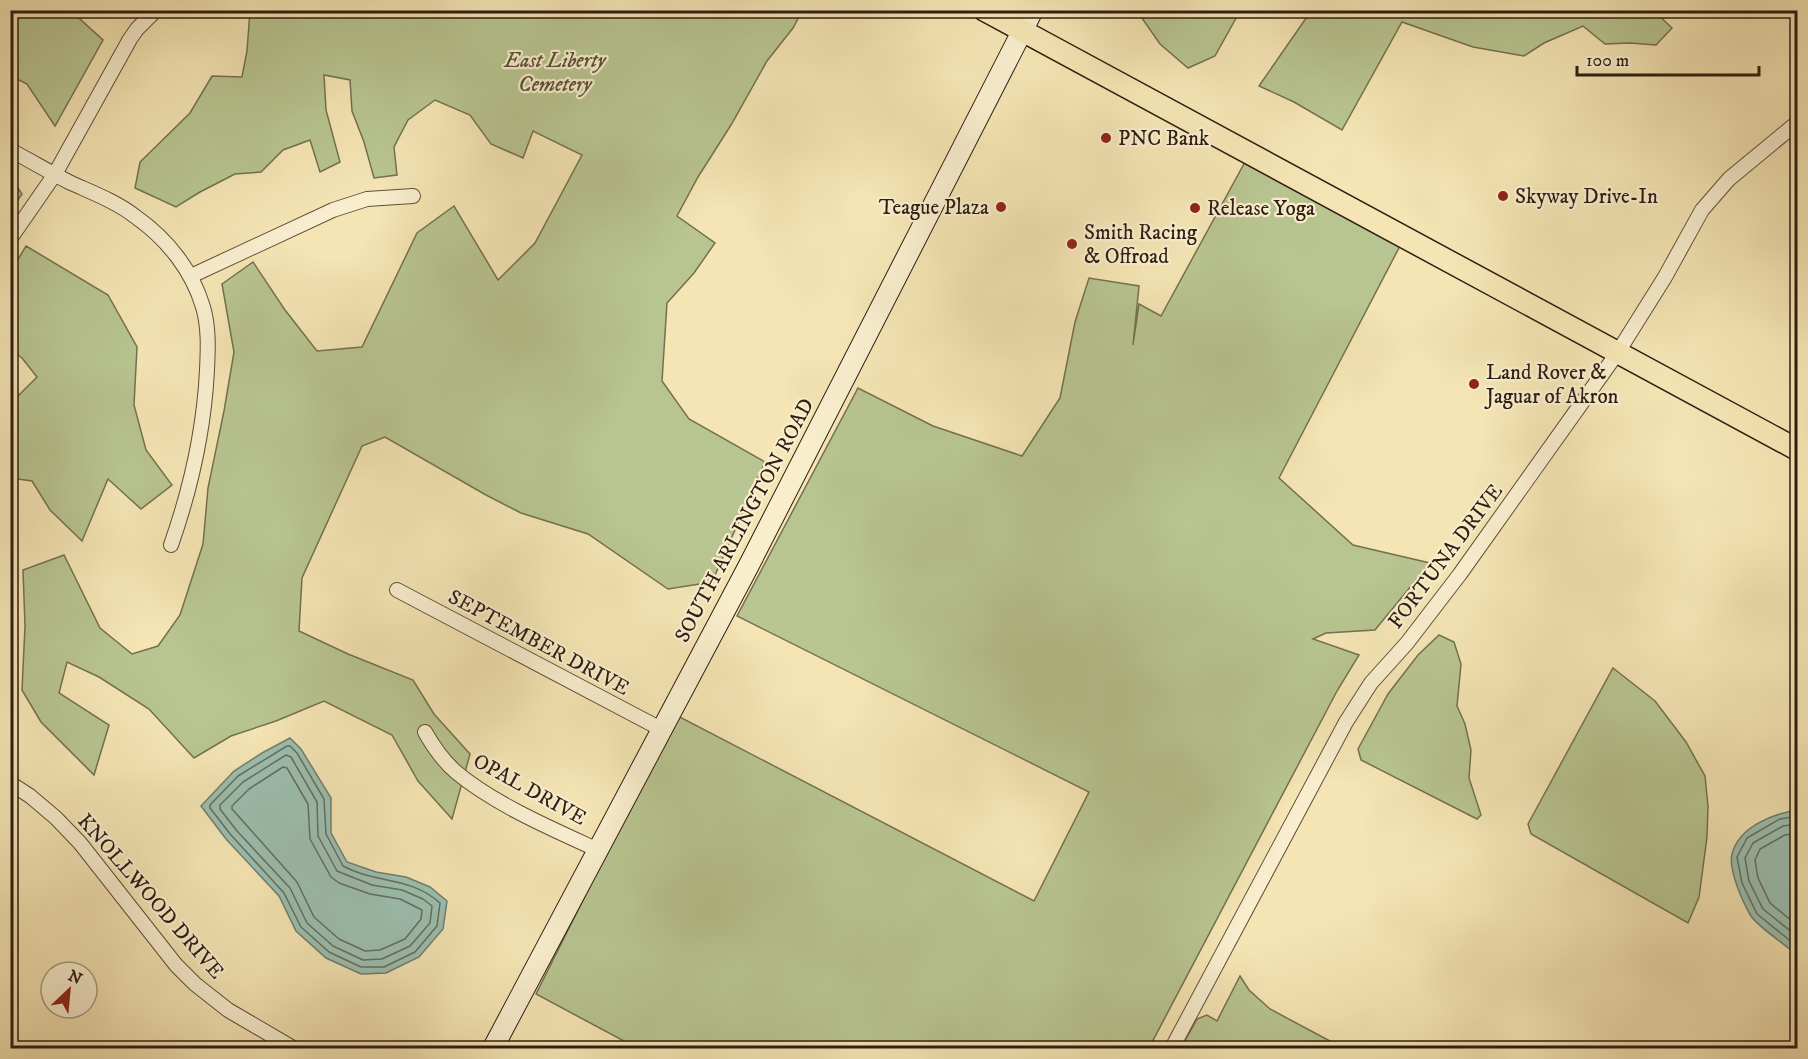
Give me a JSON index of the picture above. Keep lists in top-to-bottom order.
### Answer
{
  "streets": {
    "main road": ["SOUTH ARLINGTON ROAD"],
    "street": [
      "FORTUNA DRIVE",
      "SEPTEMBER DRIVE",
      "OPAL DRIVE",
      "KNOLLWOOD DRIVE"
    ]
  },
  "crossings": [
    ["SOUTH ARLINGTON ROAD", "SEPTEMBER DRIVE"],
    ["SOUTH ARLINGTON ROAD", "OPAL DRIVE"]
  ],
  "parks": ["East Liberty Cemetery"],
  "places": [
    "PNC Bank",
    "Skyway Drive-In",
    "Teague Plaza",
    "Release Yoga",
    "Smith Racing & Offroad",
    "Land Rover & Jaguar of Akron"
  ],
  "scale_bar": "100 m",
  "north": "top right"
}
